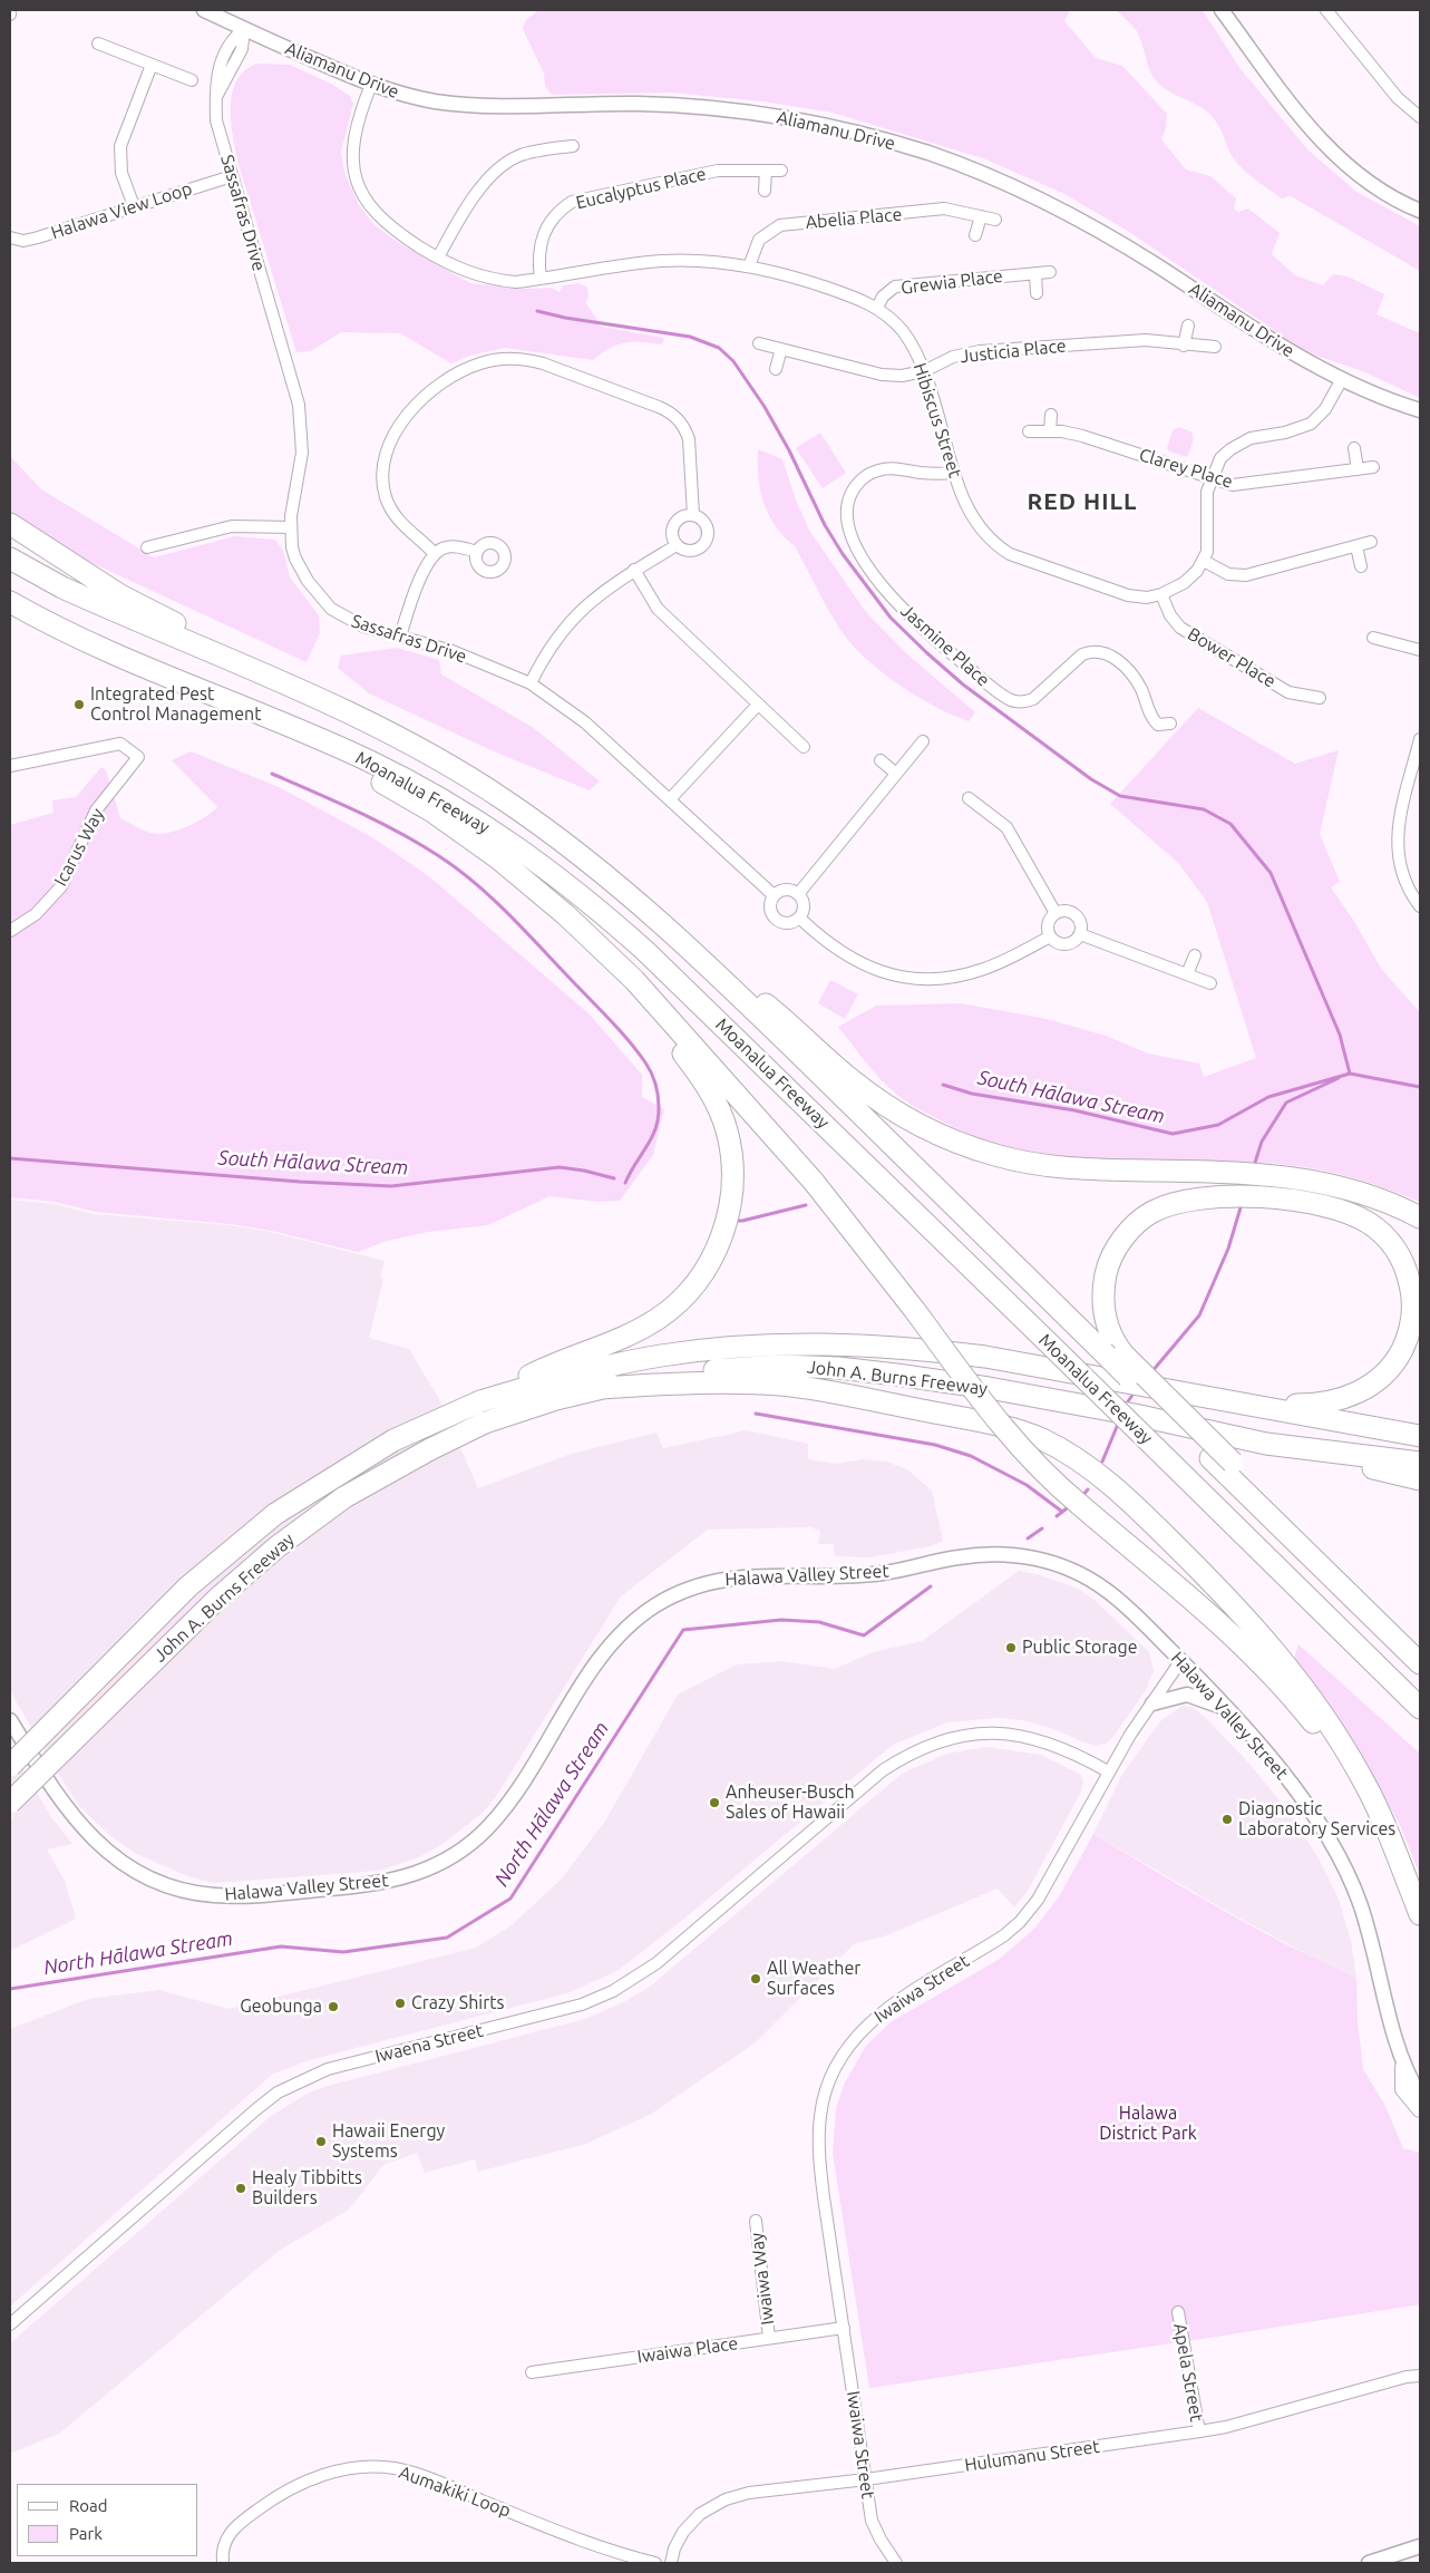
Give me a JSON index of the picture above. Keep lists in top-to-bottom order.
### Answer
{
  "streets": {
    "highway": ["Moanalua Freeway", "John A. Burns Freeway"],
    "street": [
      "Aliamanu Drive",
      "Eucalyptus Place",
      "Halawa View Loop",
      "Sassafras Drive",
      "Abelia Place",
      "Grewia Place",
      "Justicia Place",
      "Hibiscus Street",
      "Clarey Place",
      "Jasmine Place",
      "Bower Place",
      "Icarus Way",
      "Halawa Valley Street",
      "Iwaiwa Street",
      "Iwaena Street",
      "Iwaiwa Way",
      "Iwaiwa Place",
      "Apela Street",
      "Hulumanu Street",
      "Aumakiki Loop"
    ]
  },
  "crossings": [
    ["Aliamanu Drive", "Sassafras Drive"],
    ["Aliamanu Drive", "Hibiscus Street"],
    ["Eucalyptus Place", "Hibiscus Street"],
    ["Halawa View Loop", "Sassafras Drive"],
    ["Abelia Place", "Hibiscus Street"],
    ["Grewia Place", "Hibiscus Street"],
    ["Justicia Place", "Hibiscus Street"],
    ["Hibiscus Street", "Jasmine Place"],
    ["Hibiscus Street", "Bower Place"],
    ["Halawa Valley Street", "Iwaiwa Street"],
    ["Iwaiwa Street", "Iwaena Street"],
    ["Iwaiwa Street", "Iwaiwa Place"],
    ["Iwaiwa Street", "Hulumanu Street"],
    ["Iwaiwa Way", "Iwaiwa Place"],
    ["Apela Street", "Hulumanu Street"]
  ],
  "districts": ["RED HILL"],
  "water": ["South Hālawa Stream", "North Hālawa Stream"],
  "parks": ["Halawa District Park"],
  "places": [
    "Integrated Pest Control Management",
    "Public Storage",
    "Anheuser-Busch Sales of Hawaii",
    "Diagnostic Laboratory Services",
    "All Weather Surfaces",
    "Crazy Shirts",
    "Geobunga",
    "Hawaii Energy Systems",
    "Healy Tibbitts Builders"
  ],
  "legend": ["Road", "Park"]
}
